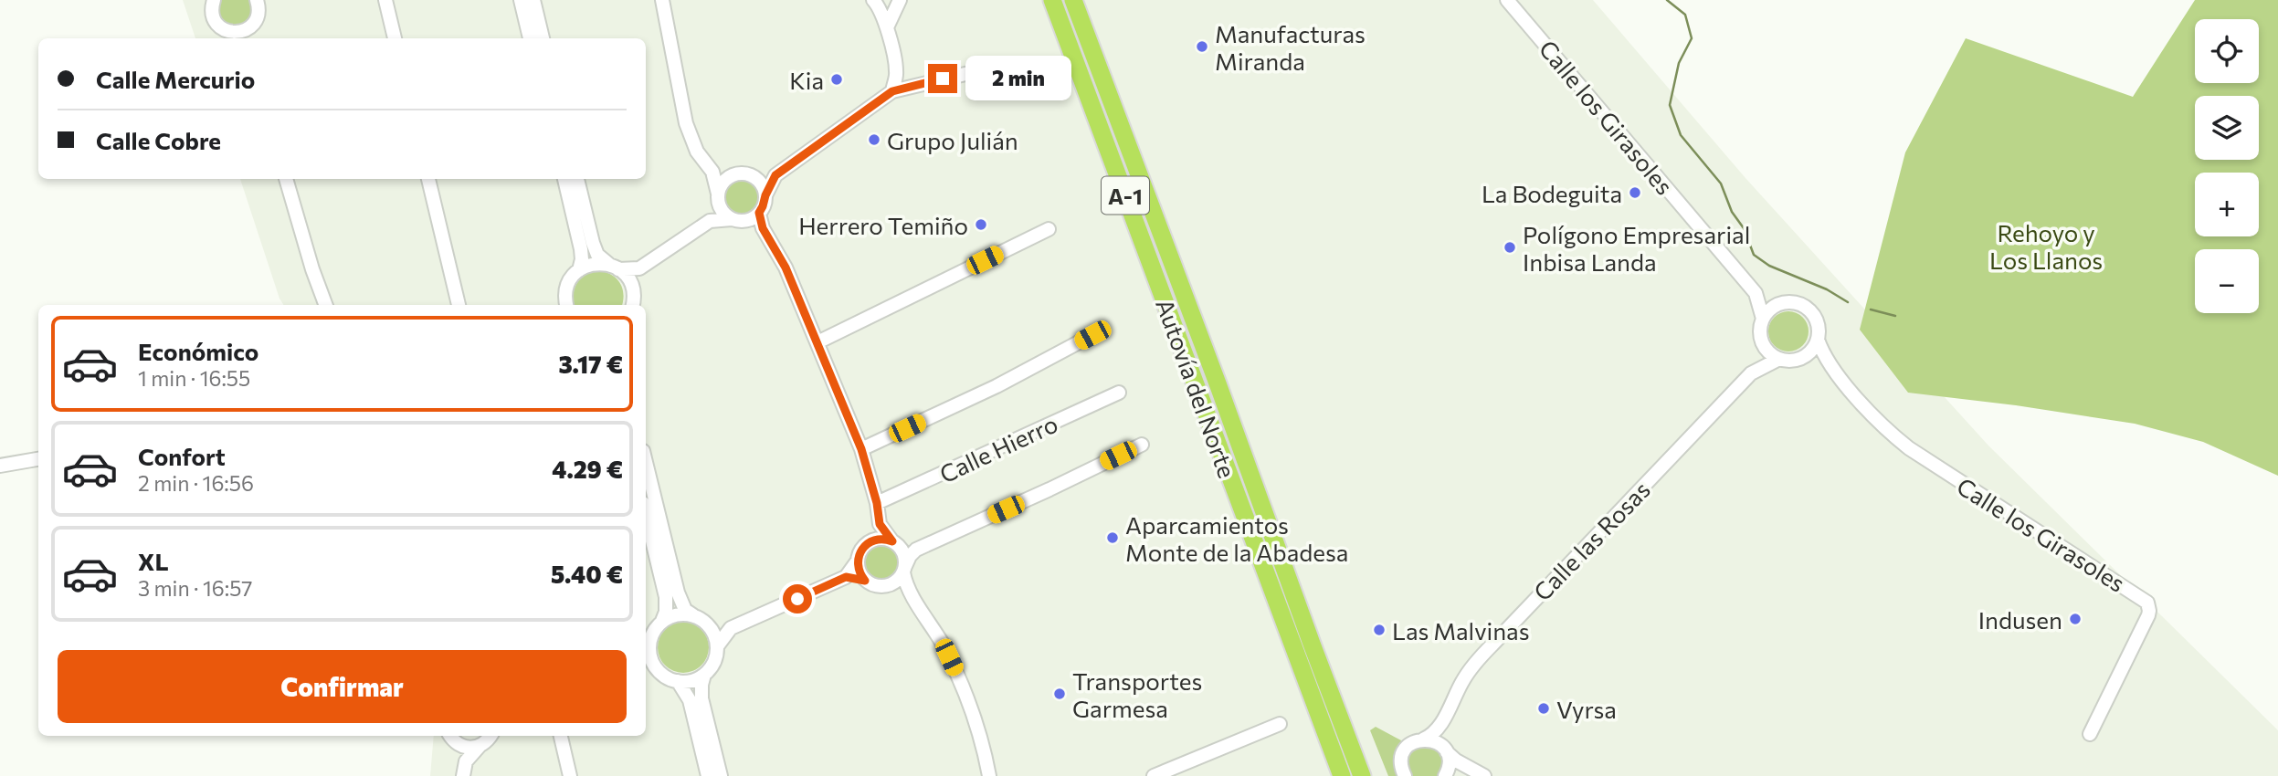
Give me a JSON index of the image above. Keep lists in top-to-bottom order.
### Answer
{
  "streets": {
    "highway": ["A-1", "Autovía del Norte"],
    "street": ["Calle los Girasoles", "Calle Hierro", "Calle las Rosas"]
  },
  "crossings": [
    ["Calle los Girasoles", "Calle las Rosas"]
  ],
  "parks": ["Rehoyo y Los Llanos"],
  "places": [
    "Manufacturas Miranda",
    "Kia",
    "Grupo Julián",
    "La Bodeguita",
    "Herrero Temiño",
    "Polígono Empresarial Inbisa Landa",
    "Aparcamientos Monte de la Abadesa",
    "Indusen",
    "Las Malvinas",
    "Transportes Garmesa",
    "Vyrsa"
  ],
  "page": {
    "map_buttons": ["+", "−"],
    "banner": ["Calle Mercurio", "Calle Cobre"],
    "bubble": "2 min",
    "list": [
      {
        "name": "Económico",
        "note": "1 min · 16:55",
        "value": "3.17 €"
      },
      {
        "name": "Confort",
        "note": "2 min · 16:56",
        "value": "4.29 €"
      },
      {
        "name": "XL",
        "note": "3 min · 16:57",
        "value": "5.40 €"
      }
    ],
    "buttons": "Confirmar"
  }
}
